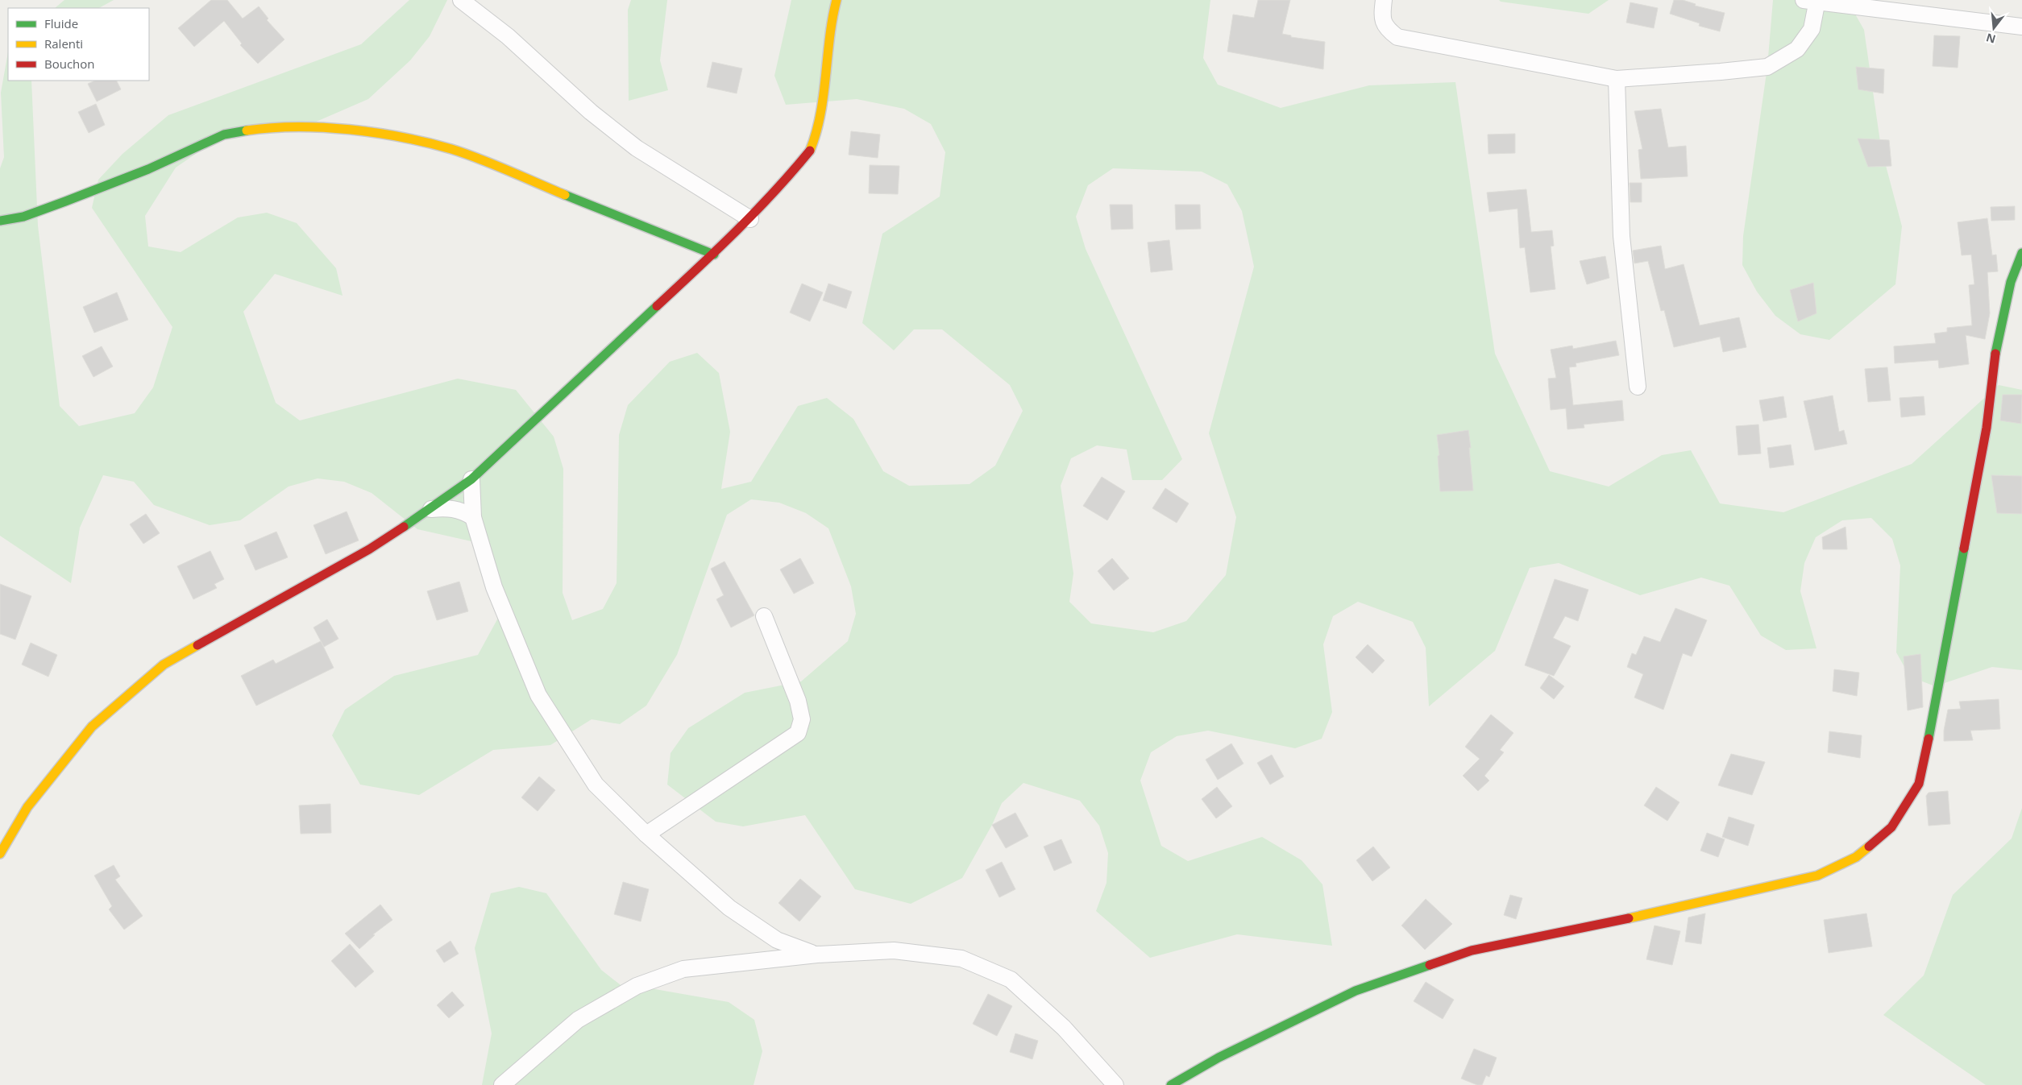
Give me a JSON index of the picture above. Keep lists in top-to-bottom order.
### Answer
{
  "legend": ["Fluide", "Ralenti", "Bouchon"],
  "north": "bottom"
}
